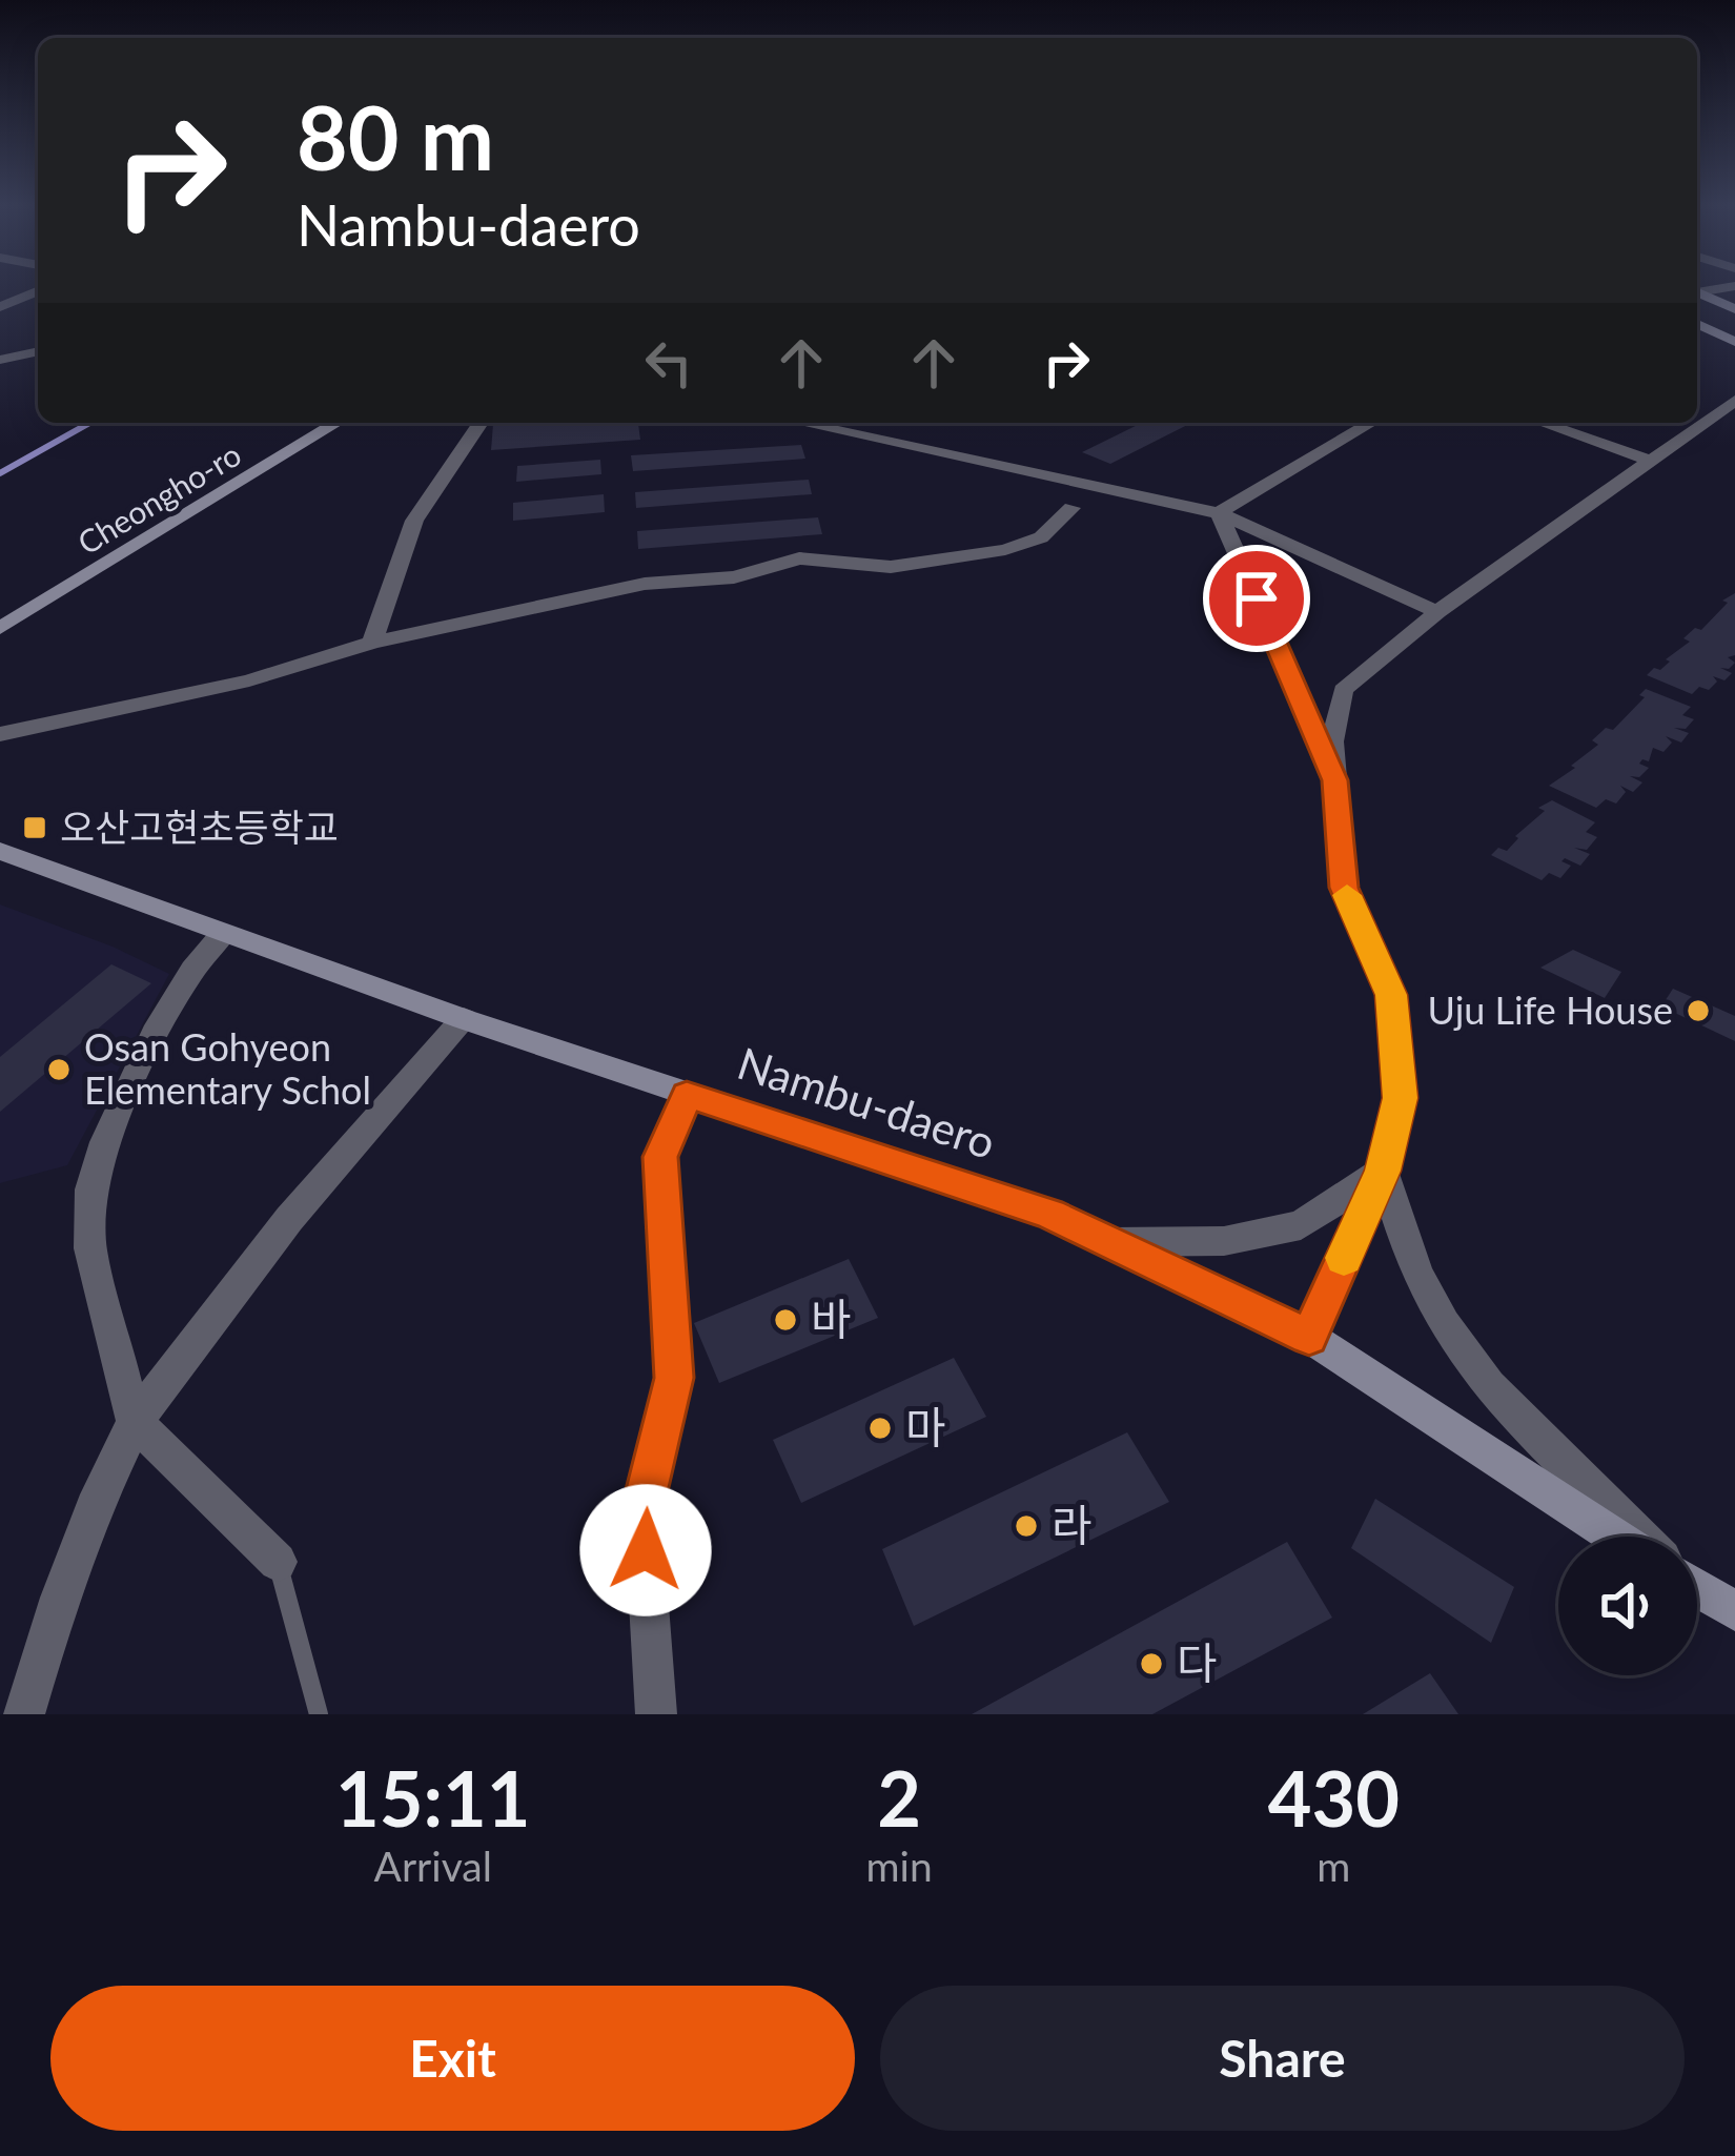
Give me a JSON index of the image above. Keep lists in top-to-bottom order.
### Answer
{
  "streets": {
    "main road": ["Cheongho-ro", "Nambu-daero"]
  },
  "places": {
    "transit": ["오산고현초등학교"],
    "other": [
      "Uju Life House",
      "Osan Gohyeon Elementary Schol",
      "바",
      "마",
      "라",
      "다"
    ]
  },
  "page": {
    "turn": ["80 m", "Nambu-daero"],
    "eta": [
      "15:11",
      "Arrival",
      "2",
      "min",
      "430",
      "m"
    ],
    "buttons": ["Exit", "Share"]
  }
}
